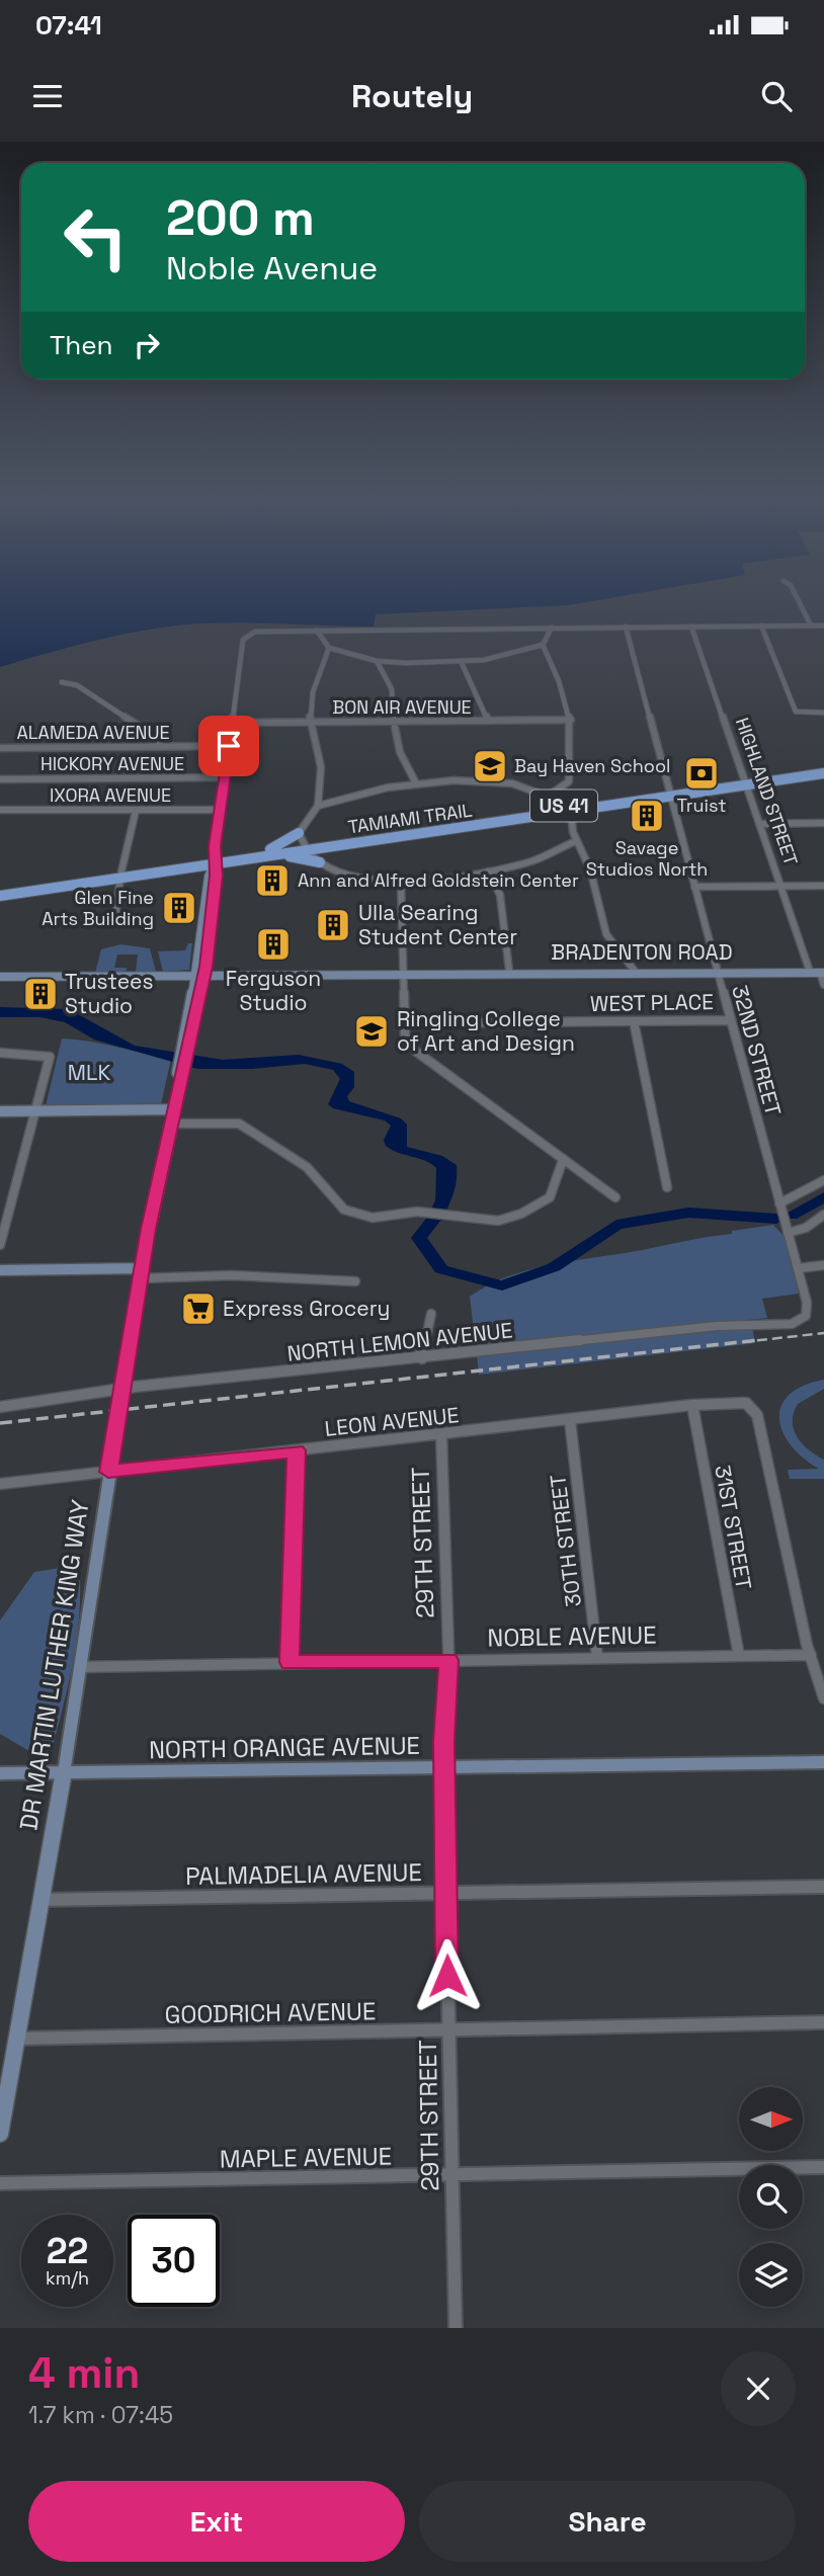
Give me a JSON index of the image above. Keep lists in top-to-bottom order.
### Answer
{
  "streets": {
    "main road": ["US 41", "TAMIAMI TRAIL"],
    "street": [
      "BON AIR AVENUE",
      "ALAMEDA AVENUE",
      "HICKORY AVENUE",
      "HIGHLAND STREET",
      "IXORA AVENUE",
      "BRADENTON ROAD",
      "WEST PLACE",
      "32ND STREET",
      "NORTH LEMON AVENUE",
      "LEON AVENUE",
      "31ST STREET",
      "30TH STREET",
      "29TH STREET",
      "NOBLE AVENUE",
      "DR MARTIN LUTHER KING WAY",
      "NORTH ORANGE AVENUE",
      "PALMADELIA AVENUE",
      "GOODRICH AVENUE",
      "MAPLE AVENUE"
    ]
  },
  "crossings": [
    ["HIGHLAND STREET", "TAMIAMI TRAIL"],
    ["HIGHLAND STREET", "BRADENTON ROAD"],
    ["TAMIAMI TRAIL", "32ND STREET"],
    ["TAMIAMI TRAIL", "DR MARTIN LUTHER KING WAY"],
    ["BRADENTON ROAD", "32ND STREET"],
    ["BRADENTON ROAD", "DR MARTIN LUTHER KING WAY"],
    ["WEST PLACE", "32ND STREET"],
    ["32ND STREET", "NORTH LEMON AVENUE"],
    ["NORTH LEMON AVENUE", "DR MARTIN LUTHER KING WAY"],
    ["LEON AVENUE", "31ST STREET"],
    ["LEON AVENUE", "30TH STREET"],
    ["LEON AVENUE", "29TH STREET"],
    ["LEON AVENUE", "NOBLE AVENUE"],
    ["LEON AVENUE", "DR MARTIN LUTHER KING WAY"],
    ["31ST STREET", "NOBLE AVENUE"],
    ["30TH STREET", "NOBLE AVENUE"],
    ["29TH STREET", "NOBLE AVENUE"],
    ["29TH STREET", "NORTH ORANGE AVENUE"],
    ["29TH STREET", "PALMADELIA AVENUE"],
    ["29TH STREET", "GOODRICH AVENUE"],
    ["29TH STREET", "MAPLE AVENUE"],
    ["NOBLE AVENUE", "DR MARTIN LUTHER KING WAY"],
    ["DR MARTIN LUTHER KING WAY", "NORTH ORANGE AVENUE"],
    ["DR MARTIN LUTHER KING WAY", "PALMADELIA AVENUE"],
    ["DR MARTIN LUTHER KING WAY", "GOODRICH AVENUE"]
  ],
  "parks": ["MLK"],
  "places": {
    "school or university": ["Bay Haven School", "Ringling College of Art and Design"],
    "bank": ["Truist"],
    "building": [
      "Savage Studios North",
      "Ann and Alfred Goldstein Center",
      "Glen Fine Arts Building",
      "Ulla Searing Student Center",
      "Ferguson Studio",
      "Trustees Studio"
    ],
    "supermarket": ["Express Grocery"]
  },
  "north": "right",
  "page": {
    "status": "07:41",
    "header": "Routely",
    "turn": ["200 m", "Noble Avenue"],
    "then": "Then",
    "speed": "22 km/h",
    "limit": "30",
    "heading": ["4 min", "1.7 km · 07:45"],
    "buttons": ["Exit", "Share"]
  }
}
